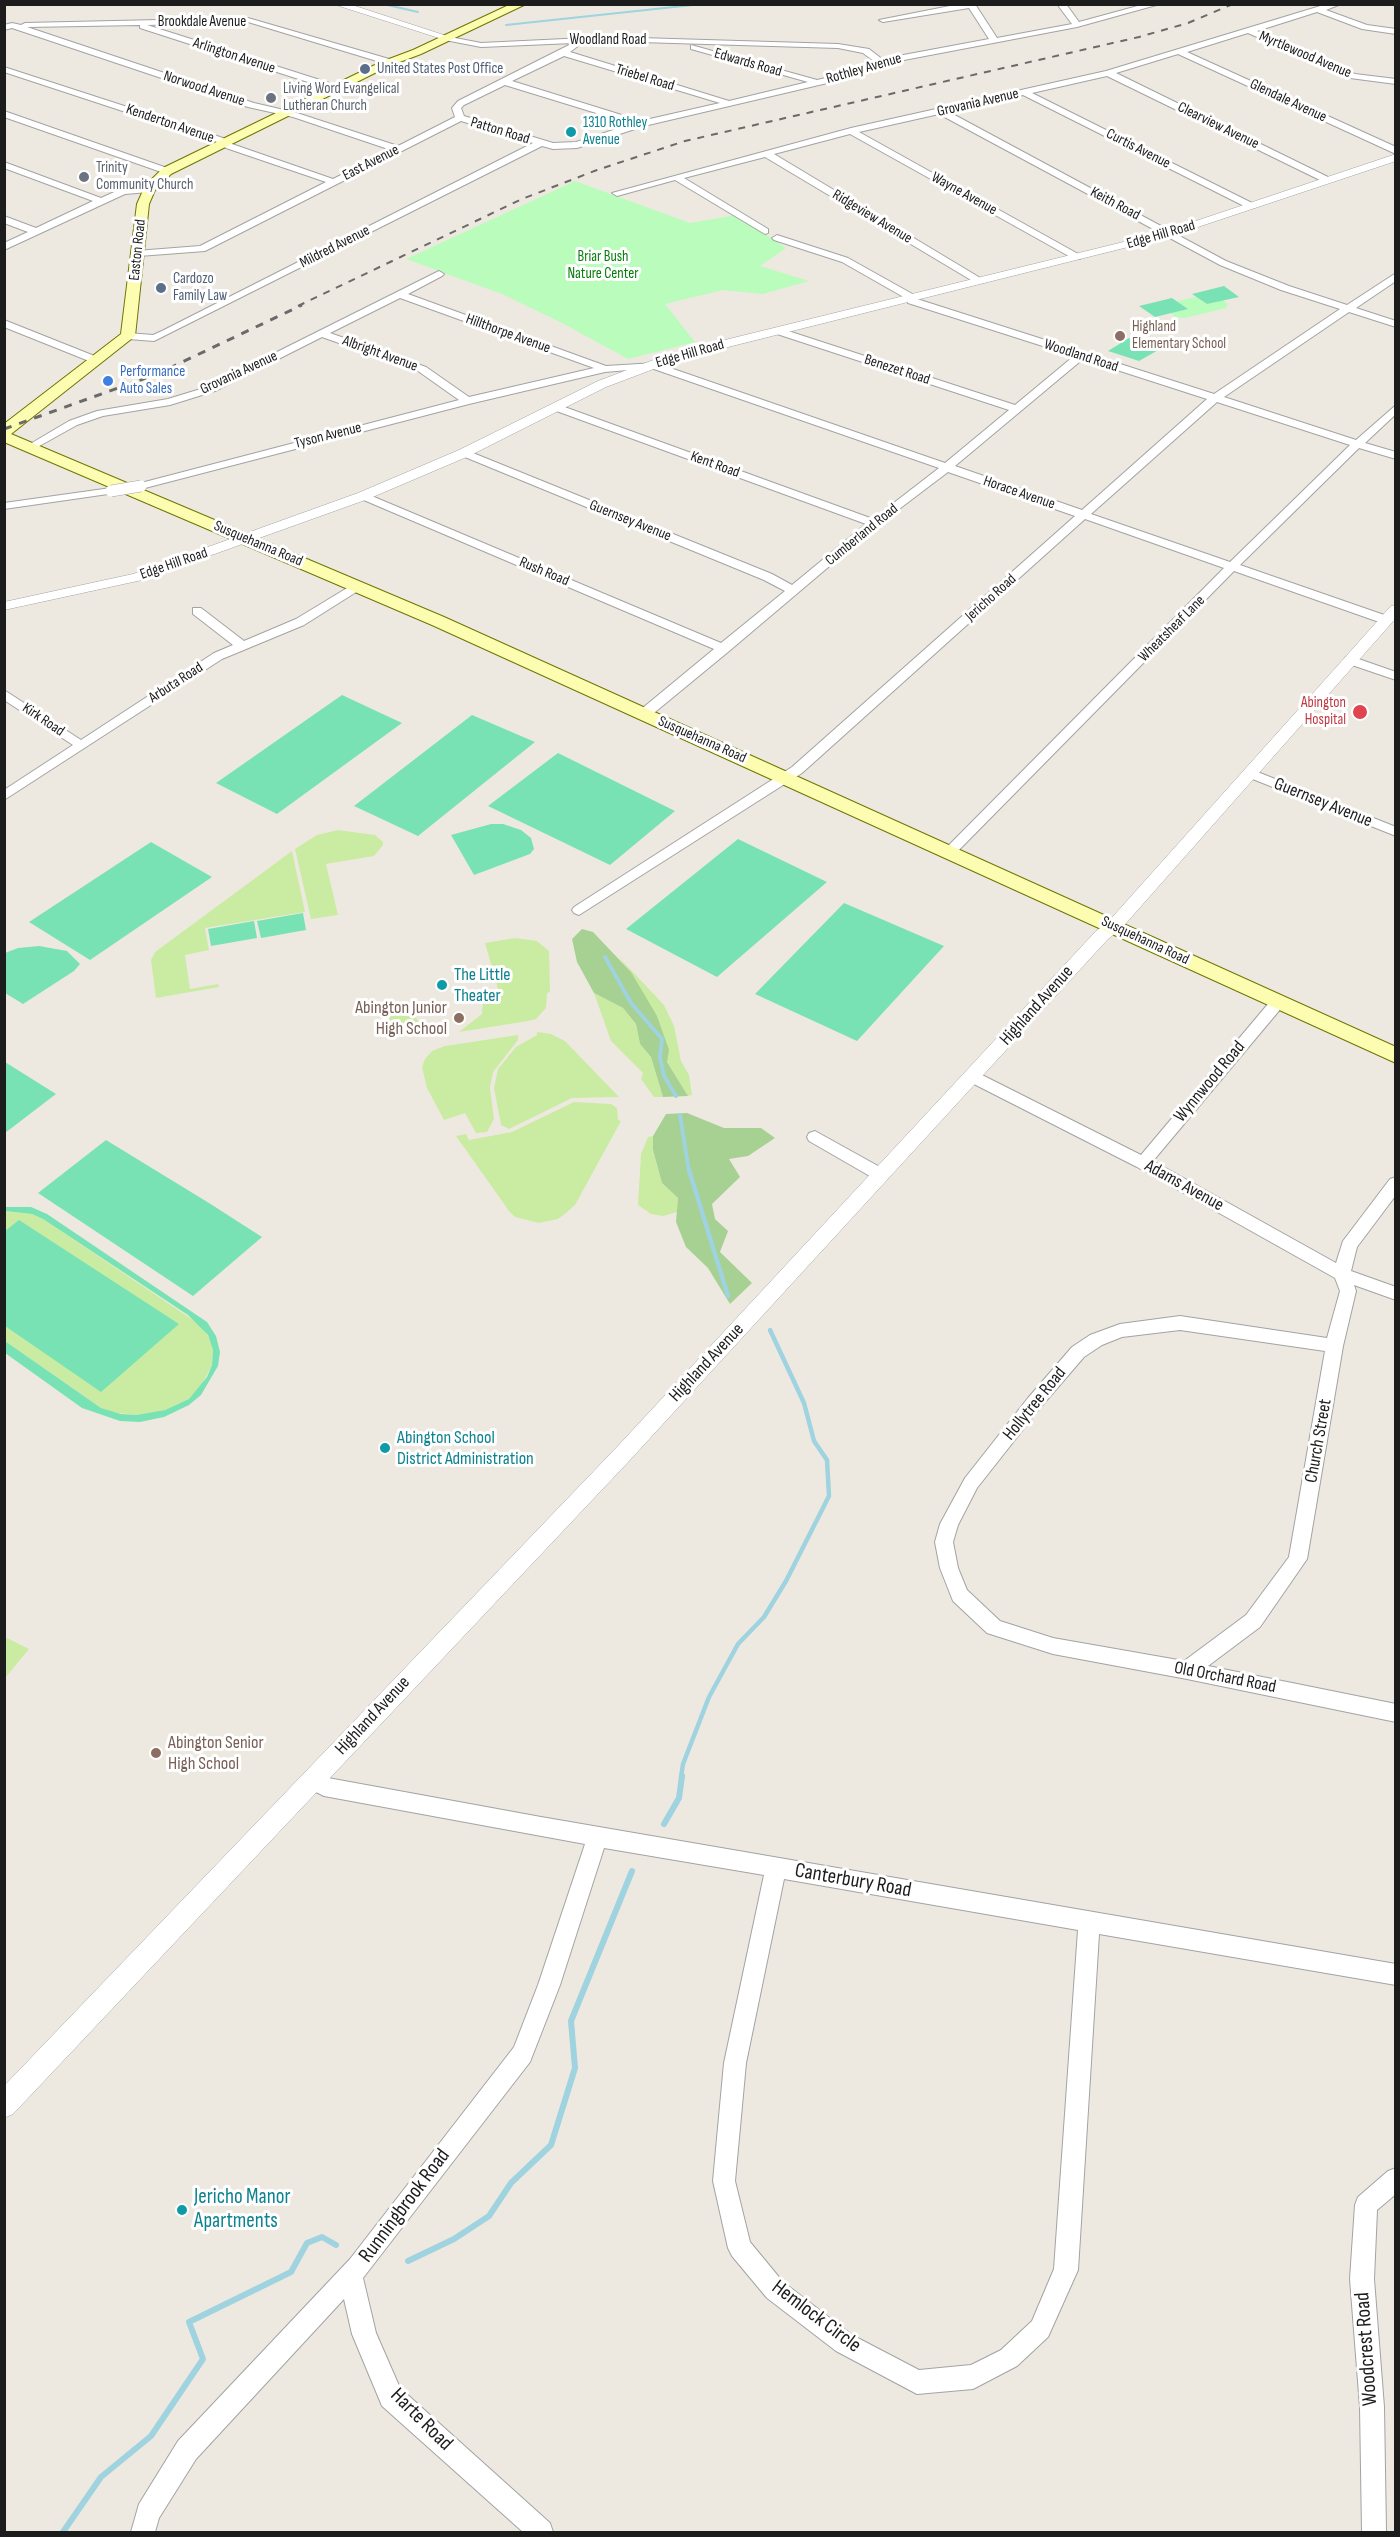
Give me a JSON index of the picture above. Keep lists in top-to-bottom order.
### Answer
{
  "streets": {
    "main road": ["Easton Road", "Susquehanna Road"],
    "street": [
      "Brookdale Avenue",
      "Woodland Road",
      "Myrtlewood Avenue",
      "Arlington Avenue",
      "Edwards Road",
      "Rothley Avenue",
      "Triebel Road",
      "Norwood Avenue",
      "Glendale Avenue",
      "Grovania Avenue",
      "Kenderton Avenue",
      "Clearview Avenue",
      "Patton Road",
      "Curtis Avenue",
      "East Avenue",
      "Wayne Avenue",
      "Keith Road",
      "Ridgeview Avenue",
      "Edge Hill Road",
      "Mildred Avenue",
      "Hillthorpe Avenue",
      "Albright Avenue",
      "Benezet Road",
      "Tyson Avenue",
      "Kent Road",
      "Horace Avenue",
      "Guernsey Avenue",
      "Cumberland Road",
      "Rush Road",
      "Jericho Road",
      "Wheatsheaf Lane",
      "Arbuta Road",
      "Kirk Road",
      "Highland Avenue",
      "Wynnwood Road",
      "Adams Avenue",
      "Hollytree Road",
      "Church Street",
      "Old Orchard Road",
      "Canterbury Road",
      "Runningbrook Road",
      "Hemlock Circle",
      "Woodcrest Road",
      "Harte Road"
    ]
  },
  "crossings": [
    ["Brookdale Avenue", "Arlington Avenue"],
    ["Brookdale Avenue", "Norwood Avenue"],
    ["Brookdale Avenue", "Easton Road"],
    ["Woodland Road", "Edwards Road"],
    ["Woodland Road", "Rothley Avenue"],
    ["Woodland Road", "Edge Hill Road"],
    ["Woodland Road", "Easton Road"],
    ["Woodland Road", "Cumberland Road"],
    ["Woodland Road", "Jericho Road"],
    ["Woodland Road", "Wheatsheaf Lane"],
    ["Myrtlewood Avenue", "Grovania Avenue"],
    ["Arlington Avenue", "Easton Road"],
    ["Edwards Road", "Rothley Avenue"],
    ["Rothley Avenue", "Triebel Road"],
    ["Rothley Avenue", "Patton Road"],
    ["Rothley Avenue", "Mildred Avenue"],
    ["Norwood Avenue", "East Avenue"],
    ["Norwood Avenue", "Easton Road"],
    ["Glendale Avenue", "Grovania Avenue"],
    ["Glendale Avenue", "Edge Hill Road"],
    ["Grovania Avenue", "Clearview Avenue"],
    ["Grovania Avenue", "Curtis Avenue"],
    ["Grovania Avenue", "Wayne Avenue"],
    ["Grovania Avenue", "Keith Road"],
    ["Grovania Avenue", "Ridgeview Avenue"],
    ["Grovania Avenue", "Hillthorpe Avenue"],
    ["Grovania Avenue", "Albright Avenue"],
    ["Grovania Avenue", "Susquehanna Road"],
    ["Kenderton Avenue", "East Avenue"],
    ["Kenderton Avenue", "Easton Road"],
    ["Clearview Avenue", "Edge Hill Road"],
    ["Patton Road", "East Avenue"],
    ["Patton Road", "Mildred Avenue"],
    ["Curtis Avenue", "Edge Hill Road"],
    ["East Avenue", "Easton Road"],
    ["Wayne Avenue", "Edge Hill Road"],
    ["Keith Road", "Edge Hill Road"],
    ["Keith Road", "Jericho Road"],
    ["Ridgeview Avenue", "Edge Hill Road"],
    ["Edge Hill Road", "Hillthorpe Avenue"],
    ["Edge Hill Road", "Benezet Road"],
    ["Edge Hill Road", "Tyson Avenue"],
    ["Edge Hill Road", "Kent Road"],
    ["Edge Hill Road", "Horace Avenue"],
    ["Edge Hill Road", "Guernsey Avenue"],
    ["Edge Hill Road", "Susquehanna Road"],
    ["Edge Hill Road", "Rush Road"],
    ["Mildred Avenue", "Easton Road"],
    ["Hillthorpe Avenue", "Tyson Avenue"],
    ["Albright Avenue", "Tyson Avenue"],
    ["Benezet Road", "Cumberland Road"],
    ["Kent Road", "Cumberland Road"],
    ["Horace Avenue", "Cumberland Road"],
    ["Horace Avenue", "Jericho Road"],
    ["Horace Avenue", "Wheatsheaf Lane"],
    ["Horace Avenue", "Highland Avenue"],
    ["Guernsey Avenue", "Cumberland Road"],
    ["Guernsey Avenue", "Highland Avenue"],
    ["Cumberland Road", "Susquehanna Road"],
    ["Cumberland Road", "Rush Road"],
    ["Susquehanna Road", "Jericho Road"],
    ["Susquehanna Road", "Wheatsheaf Lane"],
    ["Susquehanna Road", "Arbuta Road"],
    ["Susquehanna Road", "Highland Avenue"],
    ["Susquehanna Road", "Wynnwood Road"],
    ["Arbuta Road", "Kirk Road"],
    ["Highland Avenue", "Adams Avenue"],
    ["Highland Avenue", "Canterbury Road"],
    ["Wynnwood Road", "Adams Avenue"],
    ["Adams Avenue", "Church Street"],
    ["Hollytree Road", "Church Street"],
    ["Hollytree Road", "Old Orchard Road"],
    ["Church Street", "Old Orchard Road"],
    ["Canterbury Road", "Runningbrook Road"],
    ["Canterbury Road", "Hemlock Circle"],
    ["Runningbrook Road", "Harte Road"]
  ],
  "parks": ["Briar Bush Nature Center"],
  "places": [
    "United States Post Office",
    "Living Word Evangelical Lutheran Church",
    "1310 Rothley Avenue",
    "Trinity Community Church",
    "Cardozo Family Law",
    "Highland Elementary School",
    "Performance Auto Sales",
    "Abington Hospital",
    "The Little Theater",
    "Abington Junior High School",
    "Abington School District Administration",
    "Abington Senior High School",
    "Jericho Manor Apartments"
  ]
}
